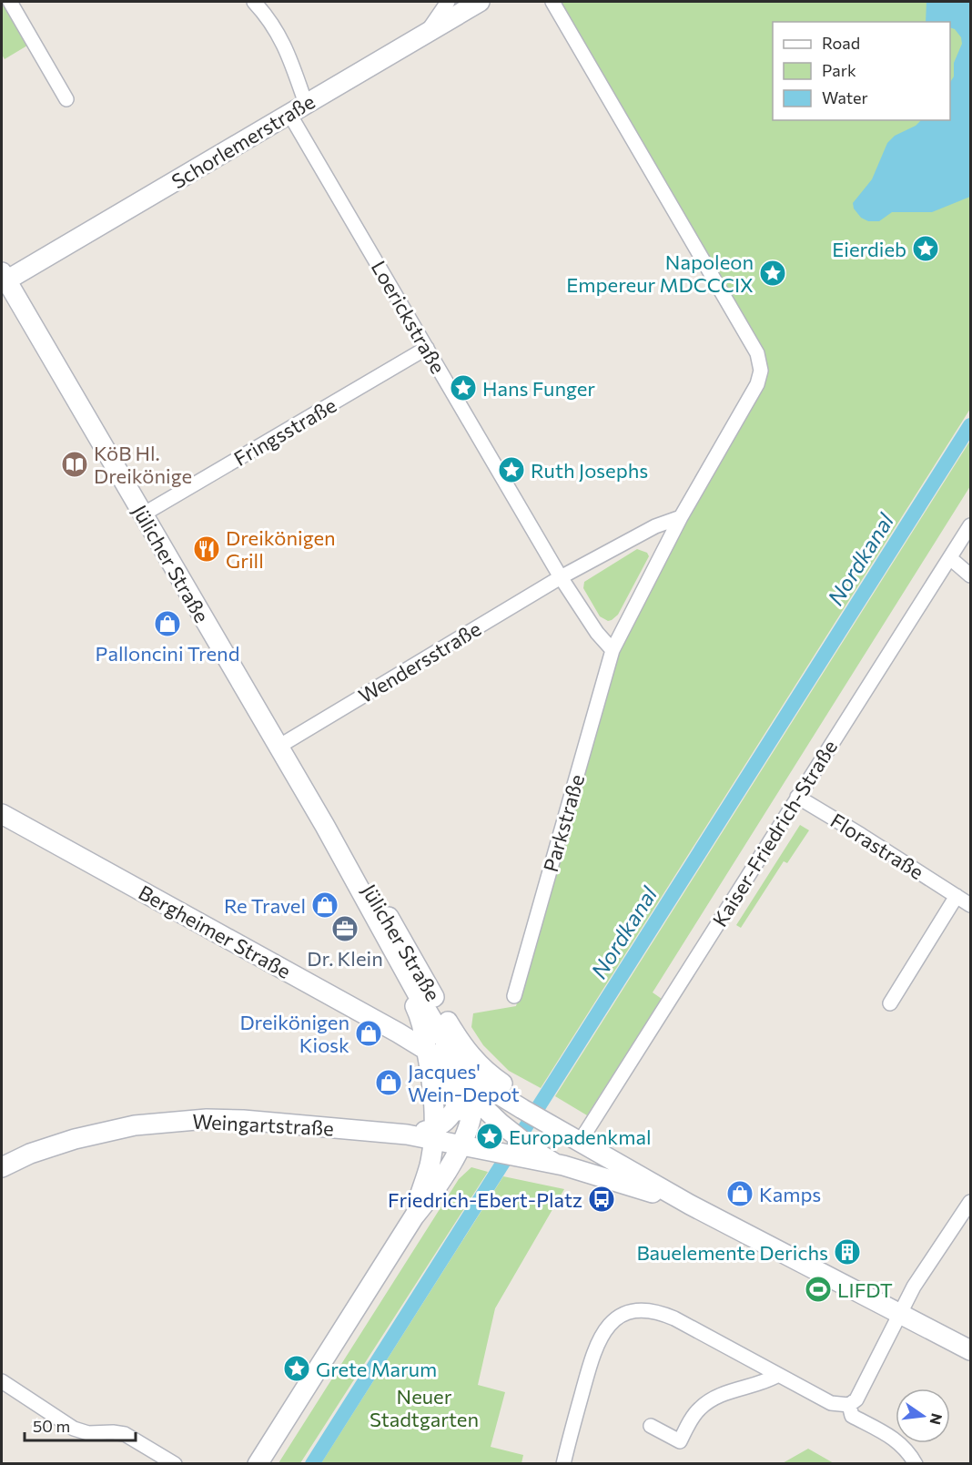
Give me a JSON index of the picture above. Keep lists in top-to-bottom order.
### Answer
{
  "streets": {
    "main road": [
      "Schorlemerstraße",
      "Jülicher Straße",
      "Bergheimer Straße",
      "Weingartstraße"
    ],
    "street": [
      "Loerickstraße",
      "Fringsstraße",
      "Wendersstraße",
      "Parkstraße",
      "Kaiser-Friedrich-Straße",
      "Florastraße"
    ]
  },
  "crossings": [
    ["Schorlemerstraße", "Loerickstraße"],
    ["Schorlemerstraße", "Jülicher Straße"],
    ["Loerickstraße", "Fringsstraße"],
    ["Loerickstraße", "Wendersstraße"],
    ["Loerickstraße", "Parkstraße"],
    ["Fringsstraße", "Jülicher Straße"],
    ["Jülicher Straße", "Wendersstraße"],
    ["Wendersstraße", "Parkstraße"],
    ["Kaiser-Friedrich-Straße", "Florastraße"]
  ],
  "water": ["Nordkanal"],
  "parks": ["Neuer Stadtgarten"],
  "places": {
    "place": [
      "Eierdieb",
      "Napoleon Empereur MDCCCIX",
      "Hans Funger",
      "Ruth Josephs",
      "Europadenkmal",
      "Grete Marum"
    ],
    "library": ["KöB Hl. Dreikönige"],
    "restaurant": ["Dreikönigen Grill"],
    "shop": [
      "Palloncini Trend",
      "Re Travel",
      "Dreikönigen Kiosk",
      "Jacques' Wein-Depot",
      "Kamps"
    ],
    "office": ["Dr. Klein"],
    "bus stop": ["Friedrich-Ebert-Platz"],
    "building": ["Bauelemente Derichs"],
    "sports": ["LIFDT"]
  },
  "legend": ["Road", "Park", "Water"],
  "scale_bar": "50 m",
  "north": "right"
}
